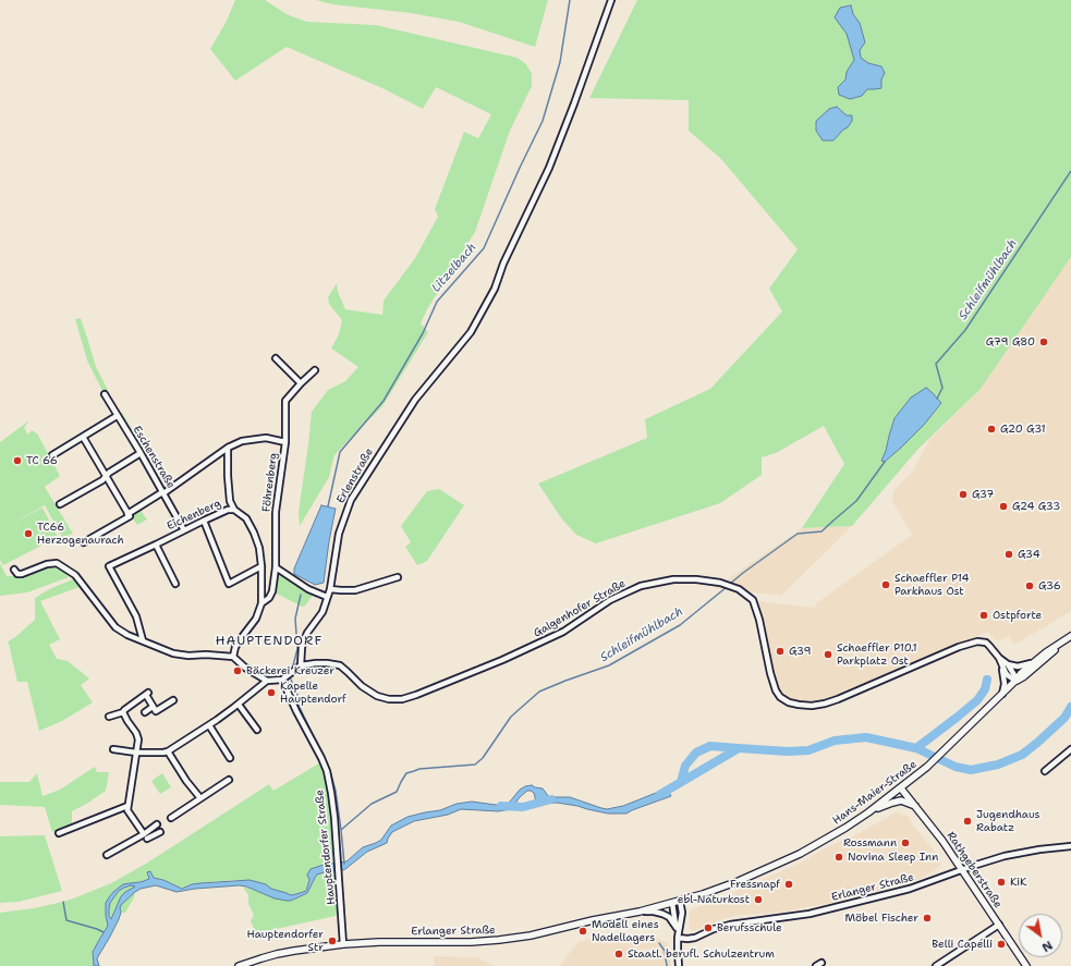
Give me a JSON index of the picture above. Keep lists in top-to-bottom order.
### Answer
{
  "streets": {
    "street": [
      "Eschenstraße",
      "Erlenstraße",
      "Föhrenberg",
      "Eichenberg",
      "Galgenhofer Straße",
      "Hans-Maier-Straße",
      "Hauptendorfer Straße",
      "Rathgeberstraße",
      "Erlanger Straße"
    ]
  },
  "crossings": [
    ["Eschenstraße", "Eichenberg"],
    ["Erlenstraße", "Galgenhofer Straße"],
    ["Föhrenberg", "Eichenberg"],
    ["Galgenhofer Straße", "Hans-Maier-Straße"],
    ["Hans-Maier-Straße", "Rathgeberstraße"],
    ["Hans-Maier-Straße", "Erlanger Straße"],
    ["Hauptendorfer Straße", "Erlanger Straße"],
    ["Rathgeberstraße", "Erlanger Straße"]
  ],
  "districts": ["HAUPTENDORF"],
  "water": ["Litzelbach", "Schleifmühlbach"],
  "places": [
    "G79 G80",
    "G20 G31",
    "TC 66",
    "G37",
    "G24 G33",
    "TC66 Herzogenaurach",
    "G34",
    "Schaeffler P14 Parkhaus Ost",
    "G36",
    "Ostpforte",
    "G39",
    "Schaeffler P10.1 Parkplatz Ost",
    "Bäckerei Kreuzer",
    "Kapelle Hauptendorf",
    "Jugendhaus Rabatz",
    "Rossmann",
    "Novina Sleep Inn",
    "KiK",
    "Fressnapf",
    "ebl-Naturkost",
    "Möbel Fischer",
    "Berufsschule",
    "Modell eines Nadellagers",
    "Hauptendorfer Str",
    "Belli Capelli",
    "Staatl. berufl. Schulzentrum"
  ],
  "north": "bottom right"
}
